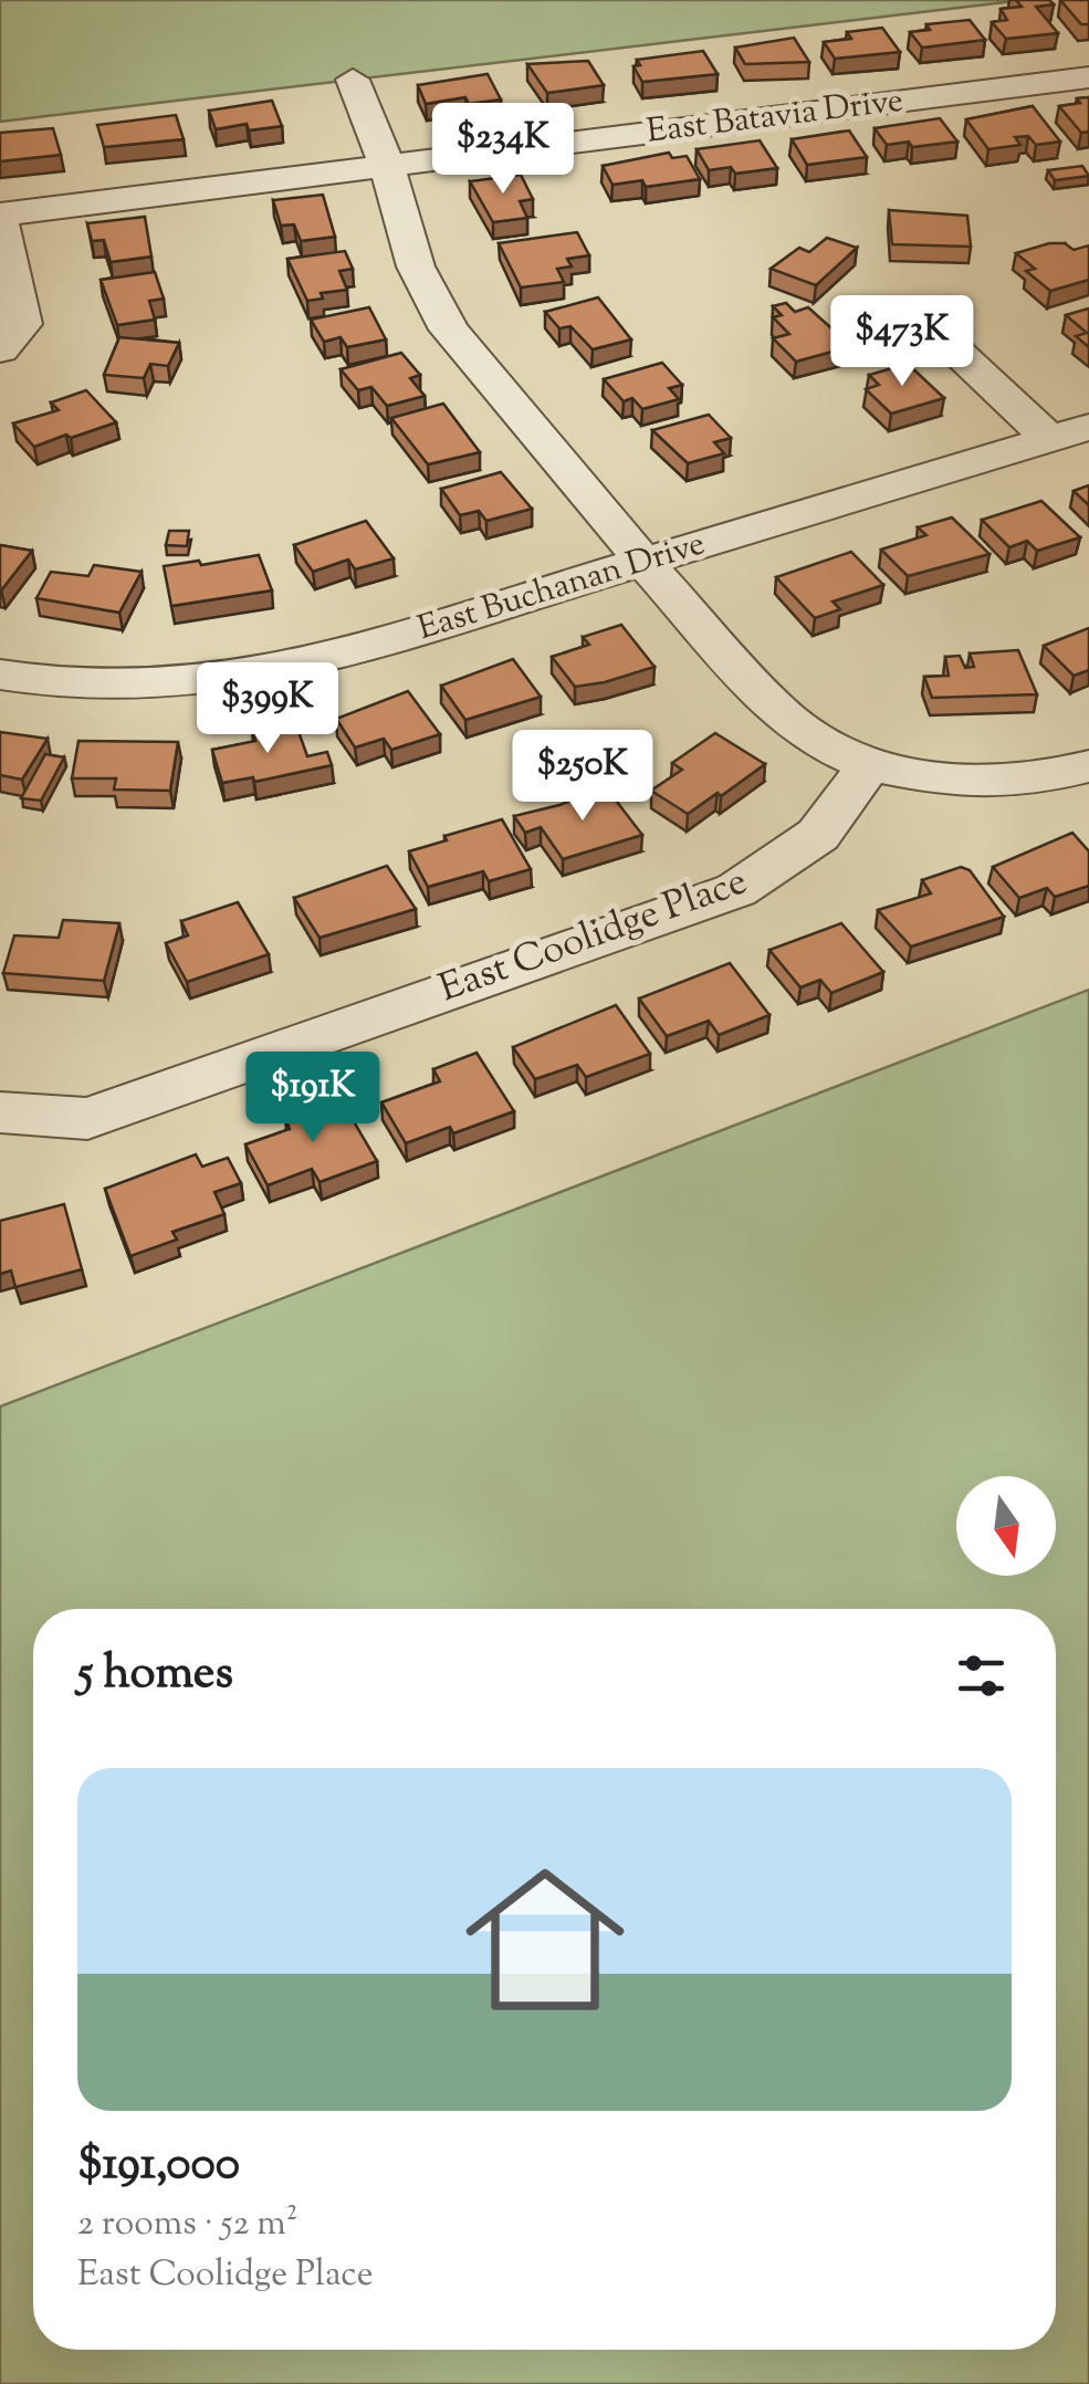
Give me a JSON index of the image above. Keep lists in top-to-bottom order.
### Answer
{
  "streets": {
    "street": ["East Batavia Drive", "East Buchanan Drive", "East Coolidge Place"]
  },
  "north": "bottom",
  "page": {
    "price": [
      "$234K",
      "$473K",
      "$399K",
      "$250K",
      "$191K"
    ],
    "heading": "5 homes",
    "list": [
      {
        "name": "$191,000",
        "note": "2 rooms · 52 m² · East Coolidge Place"
      }
    ]
  }
}
